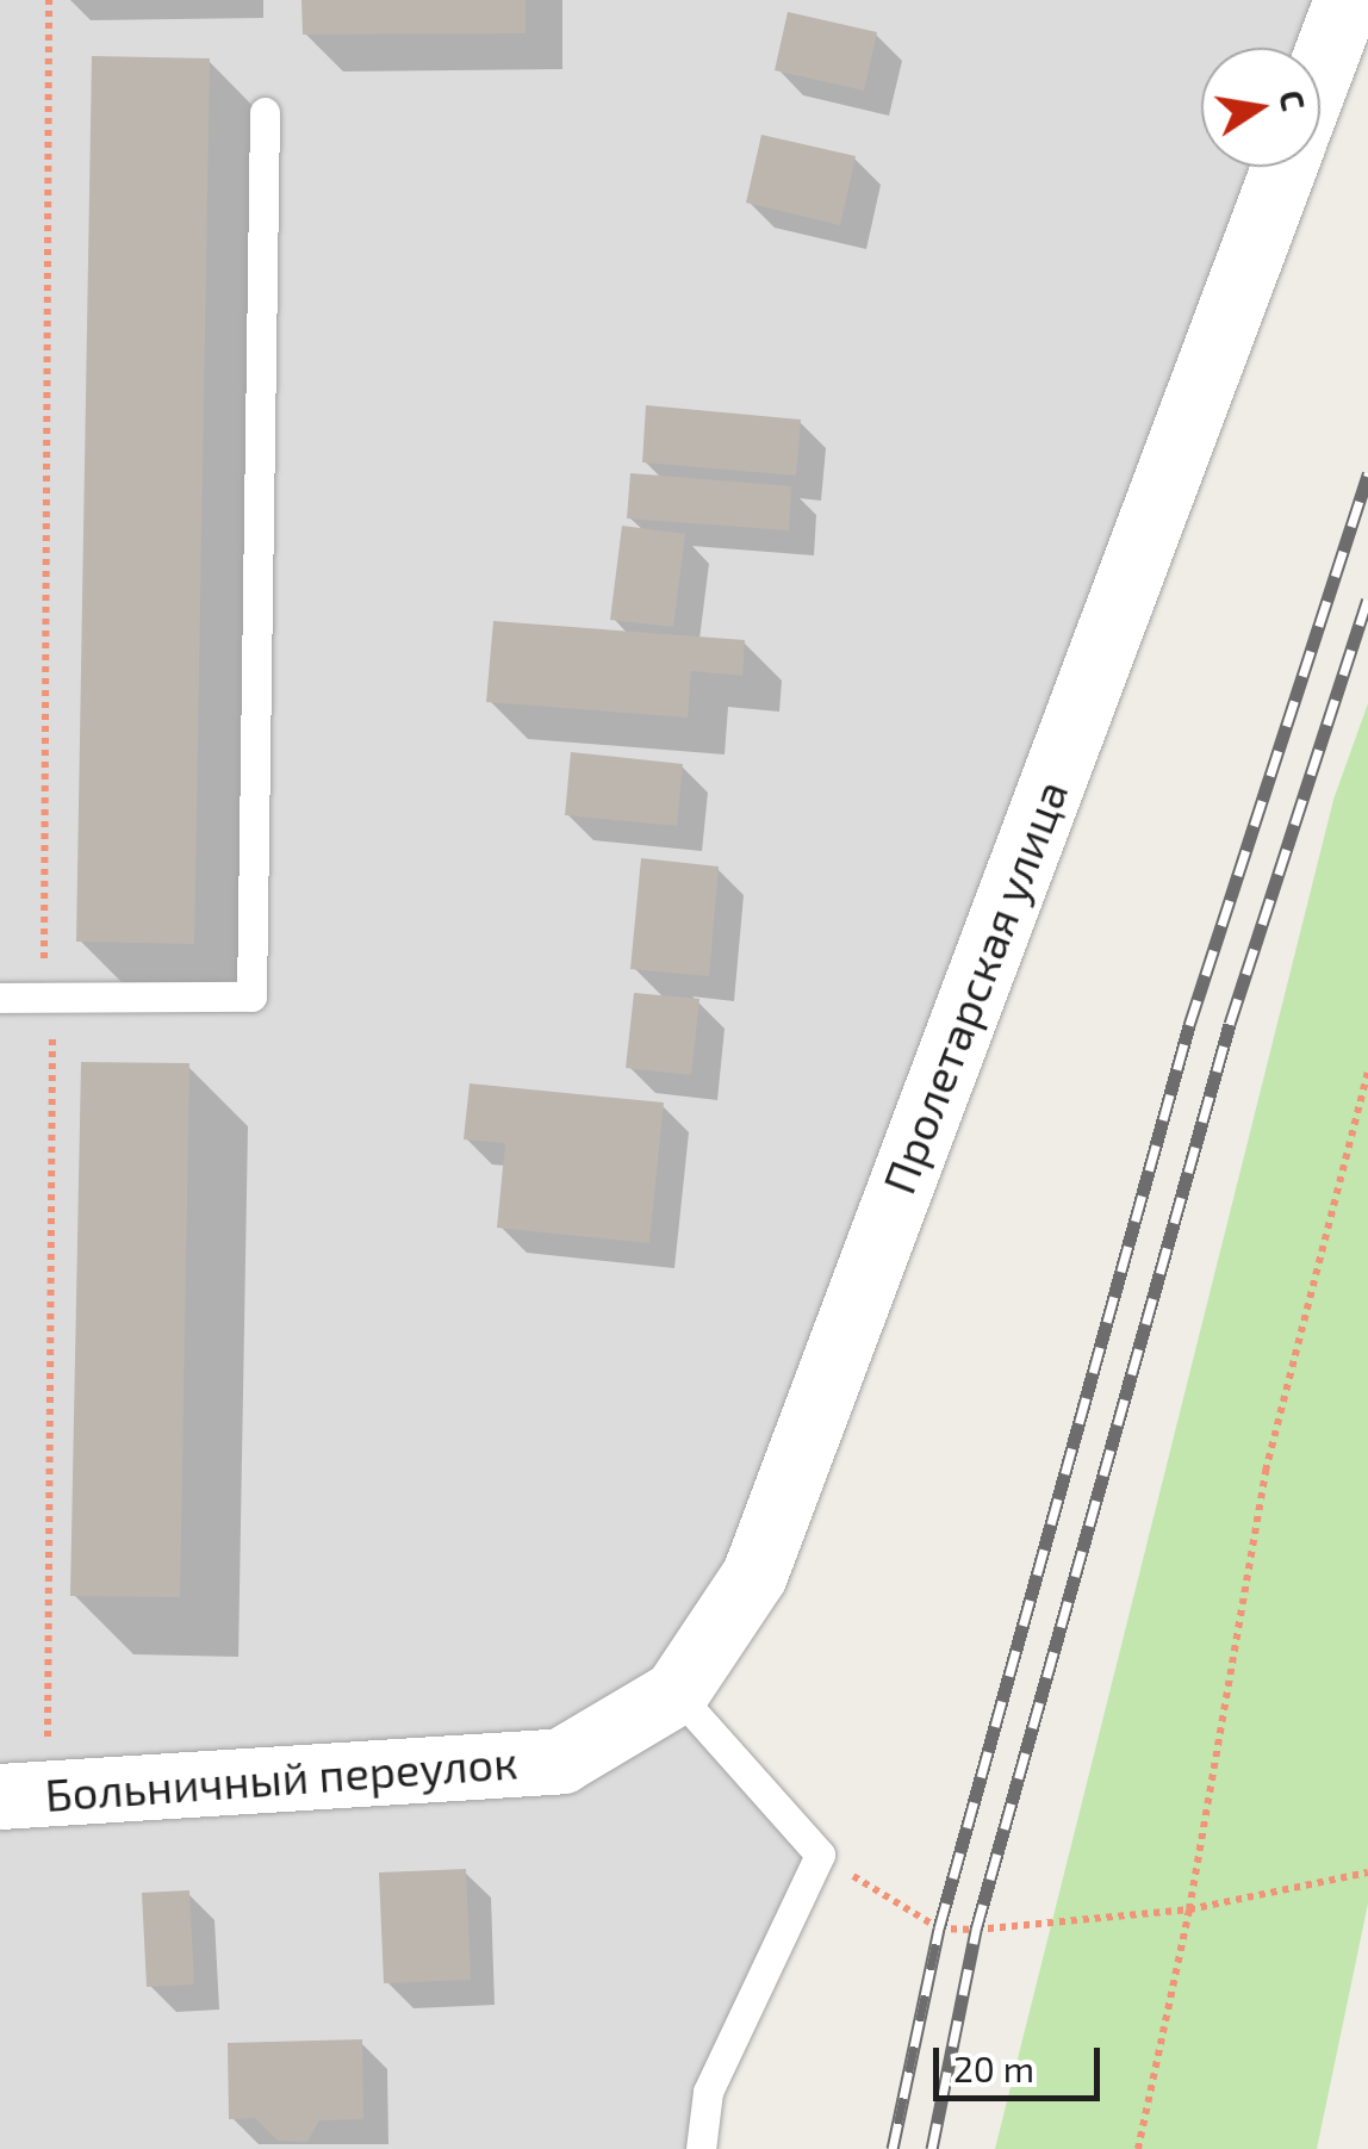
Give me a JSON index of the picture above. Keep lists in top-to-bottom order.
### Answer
{
  "streets": {
    "street": ["Пролетарская улица", "Больничный переулок"]
  },
  "crossings": [
    ["Пролетарская улица", "Больничный переулок"]
  ],
  "scale_bar": "20 m",
  "north": "right"
}
